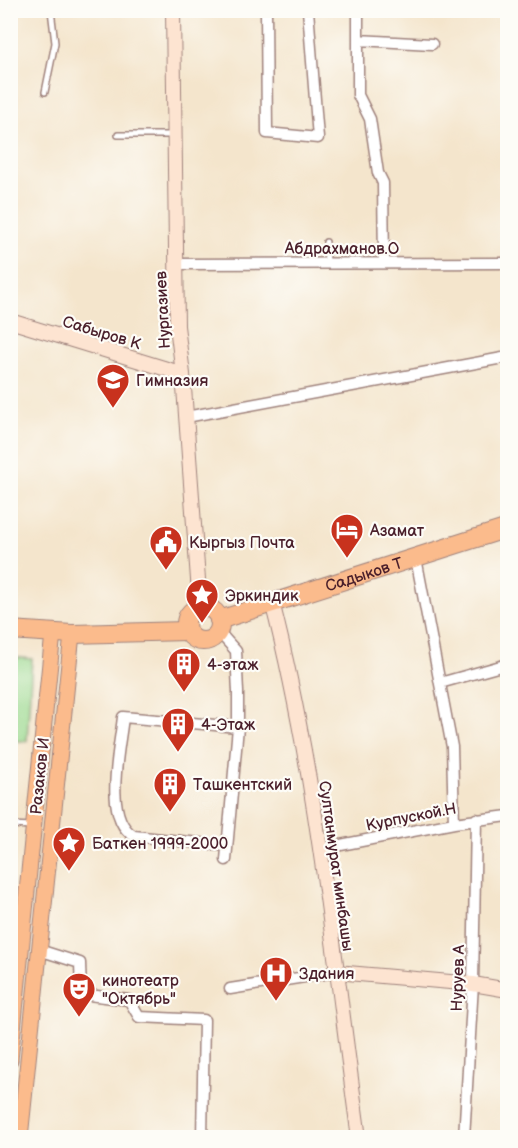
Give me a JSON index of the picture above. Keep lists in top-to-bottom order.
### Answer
{
  "streets": {
    "highway": ["Садыков Т"],
    "main road": ["Разаков И"],
    "street": [
      "Абдрахманов.О",
      "Нургазиев",
      "Сабыров К",
      "Курпуской.Н",
      "Султанмурат минбашы",
      "Нуруев А"
    ]
  },
  "crossings": [
    ["Абдрахманов.О", "Нургазиев"],
    ["Нургазиев", "Сабыров К"],
    ["Нургазиев", "Садыков Т"],
    ["Садыков Т", "Султанмурат минбашы"],
    ["Курпуской.Н", "Султанмурат минбашы"],
    ["Курпуской.Н", "Нуруев А"]
  ],
  "places": {
    "school or university": ["Гимназия"],
    "hotel": ["Азамат"],
    "public building": ["Кыргыз Почта"],
    "place": ["Эркиндик", "Баткен 1999-2000"],
    "building": ["4-этаж", "4-Этаж", "Ташкентский"],
    "hospital": ["Здания"],
    "theatre": ["кинотеатр \"Октябрь\""]
  }
}
